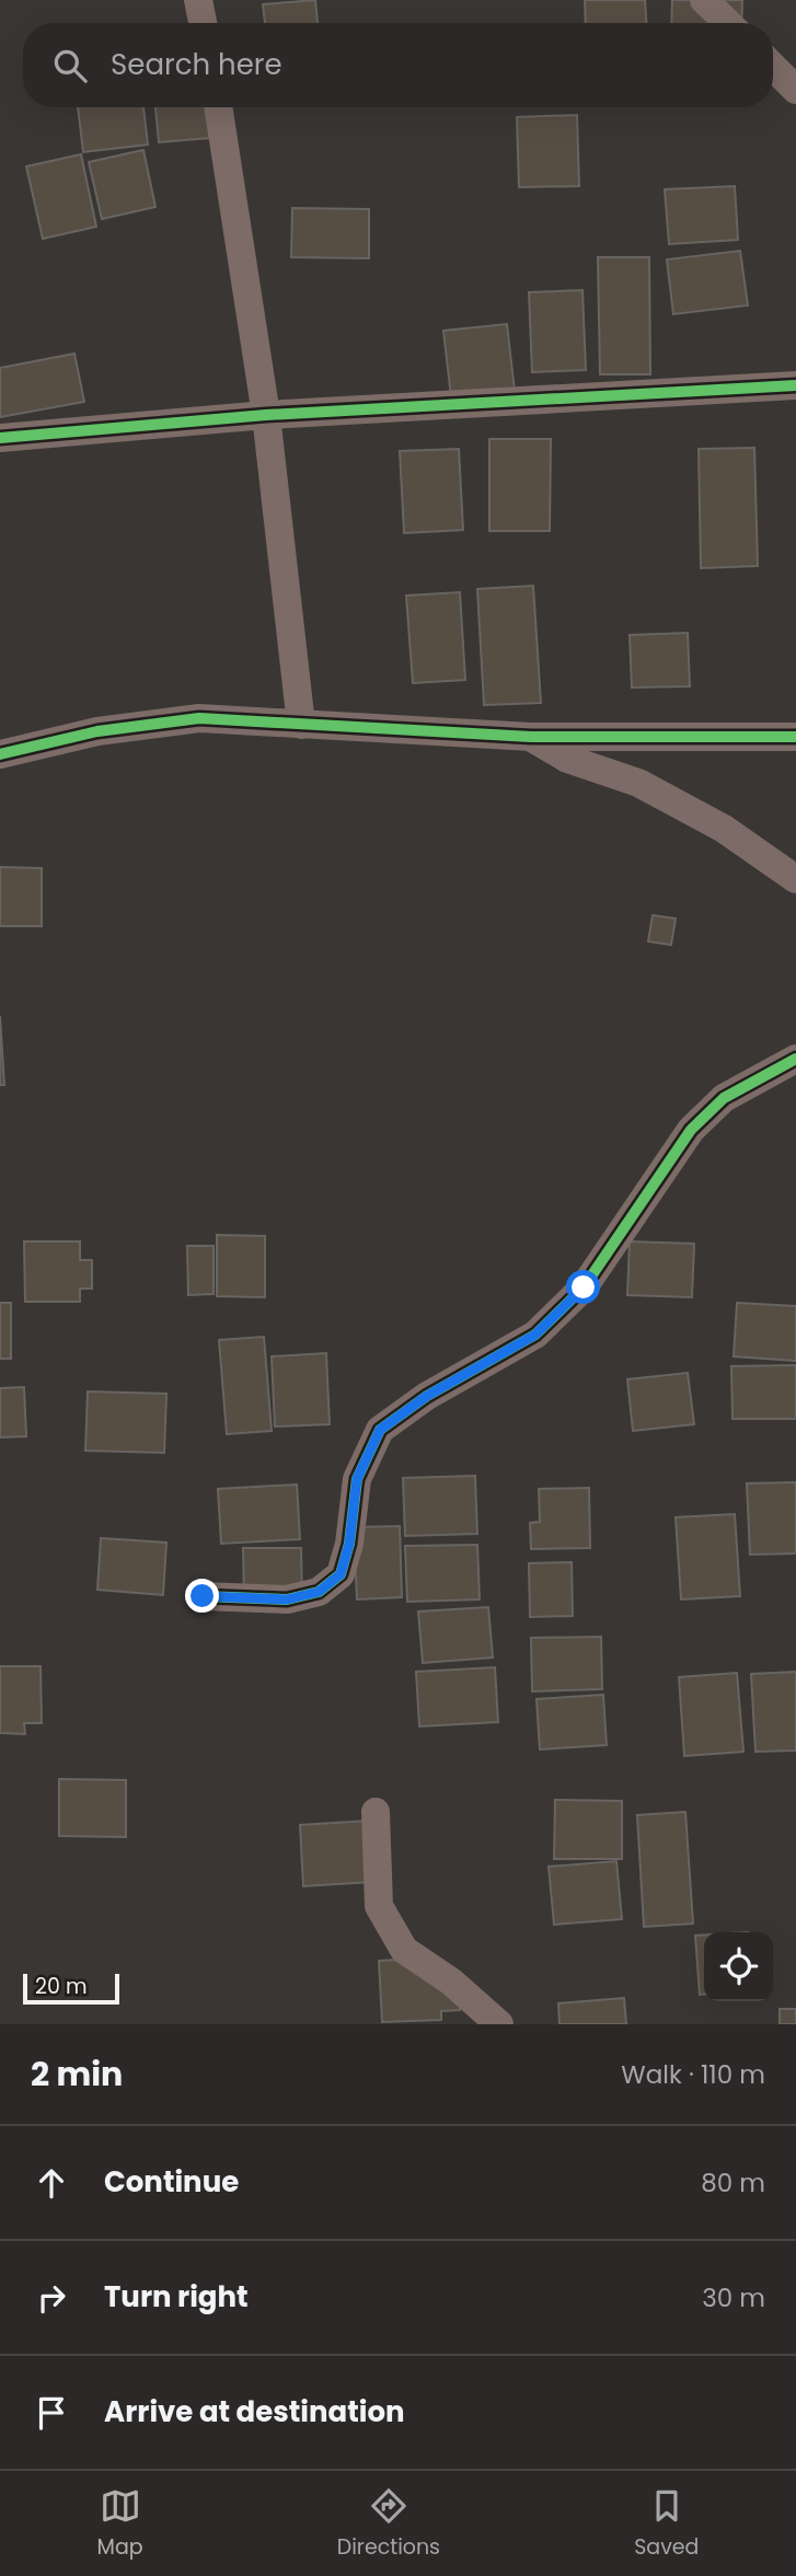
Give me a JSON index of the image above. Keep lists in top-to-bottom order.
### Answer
{
  "scale_bar": "20 m",
  "page": {
    "search": "Search here",
    "scale": "20 m",
    "heading": ["2 min", "Walk · 110 m"],
    "list": [
      ["Continue", "80 m"],
      ["Turn right", "30 m"],
      "Arrive at destination"
    ],
    "nav": ["Map", "Directions", "Saved"]
  }
}
